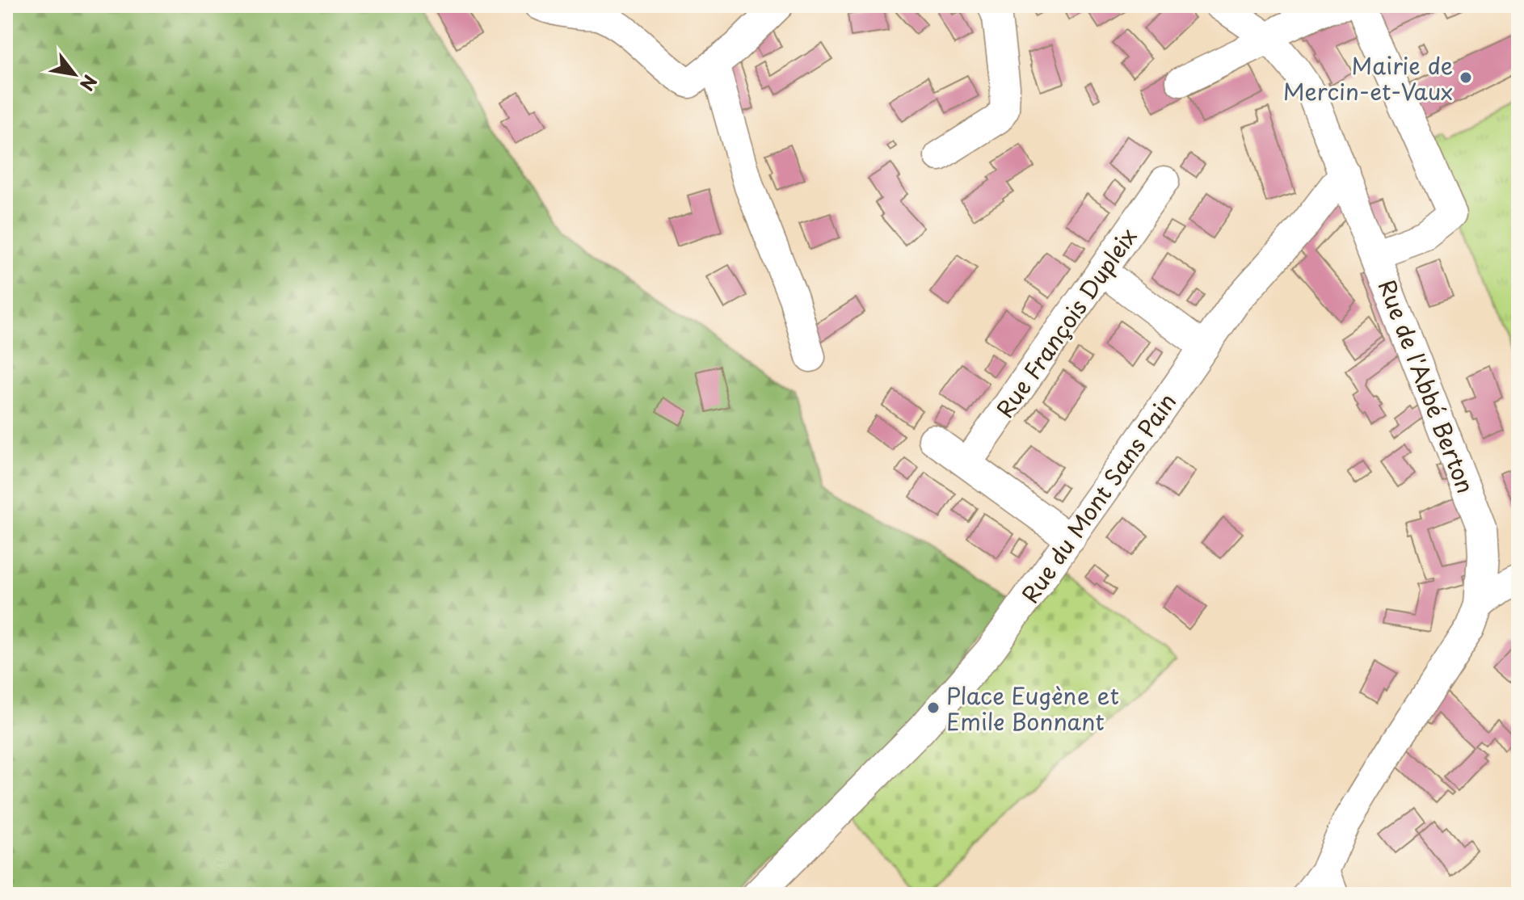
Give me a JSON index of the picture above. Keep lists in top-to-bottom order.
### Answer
{
  "streets": {
    "street": ["Rue François Dupleix", "Rue de l'Abbé Berton", "Rue du Mont Sans Pain"]
  },
  "crossings": [
    ["Rue de l'Abbé Berton", "Rue du Mont Sans Pain"]
  ],
  "places": ["Mairie de Mercin-et-Vaux", "Place Eugène et Emile Bonnant"],
  "north": "bottom right"
}
